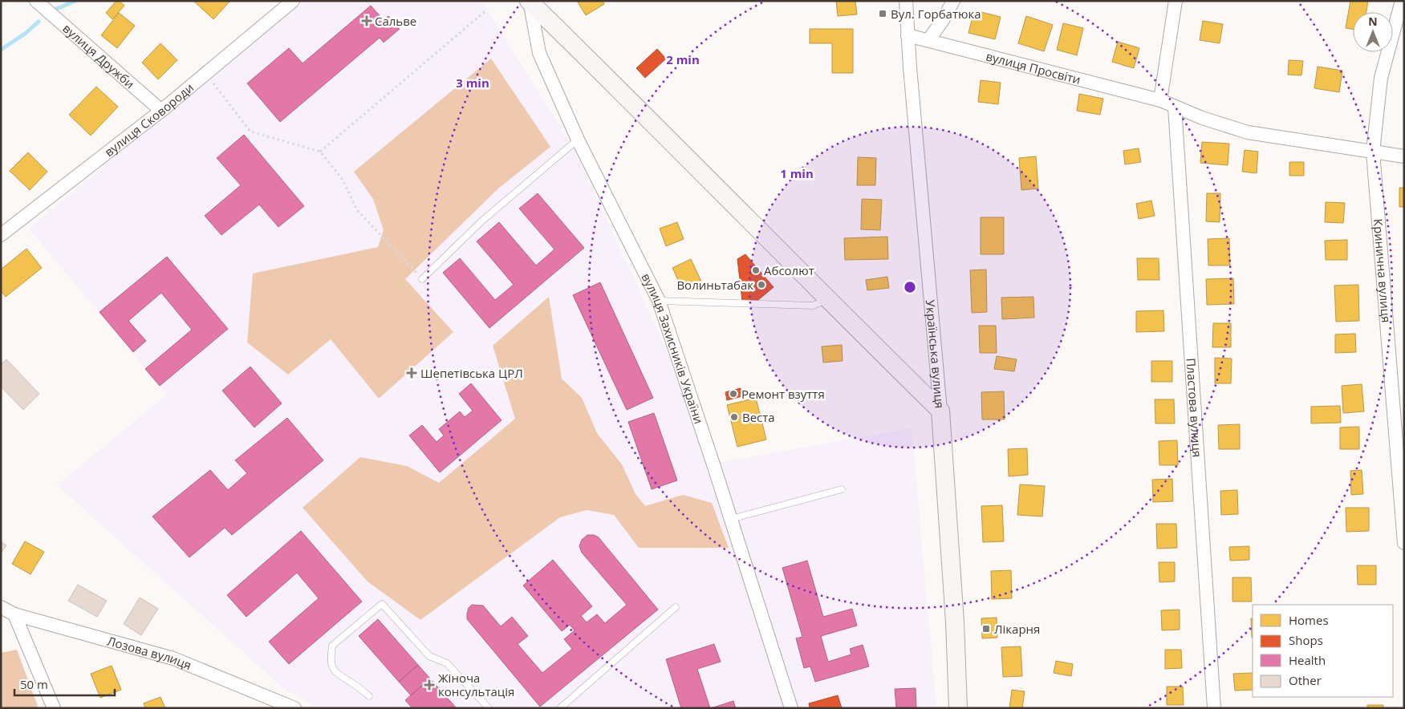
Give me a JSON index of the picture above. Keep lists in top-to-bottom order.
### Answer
{
  "streets": {
    "main road": ["вулиця Захисників України", "Українська вулиця"],
    "street": [
      "вулиця Дружби",
      "вулиця Просвіти",
      "вулиця Сковороди",
      "Кринична вулиця",
      "Пластова вулиця",
      "Лозова вулиця"
    ]
  },
  "crossings": [
    ["вулиця Дружби", "вулиця Сковороди"],
    ["вулиця Просвіти", "Кринична вулиця"],
    ["вулиця Просвіти", "Українська вулиця"],
    ["вулиця Просвіти", "Пластова вулиця"],
    ["вулиця Захисників України", "Українська вулиця"]
  ],
  "places": {
    "transit": ["Вул. Горбатюка", "Лікарня"],
    "health": ["Сальве", "Шепетівська ЦРЛ", "Жіноча консультація"],
    "other": [
      "Абсолют",
      "Волиньтабак",
      "Ремонт взуття",
      "Веста"
    ]
  },
  "legend": [
    "Homes",
    "Shops",
    "Health",
    "Other"
  ],
  "scale_bar": "50 m",
  "north": "top",
  "rings": ["2 min", "3 min", "1 min"]
}
